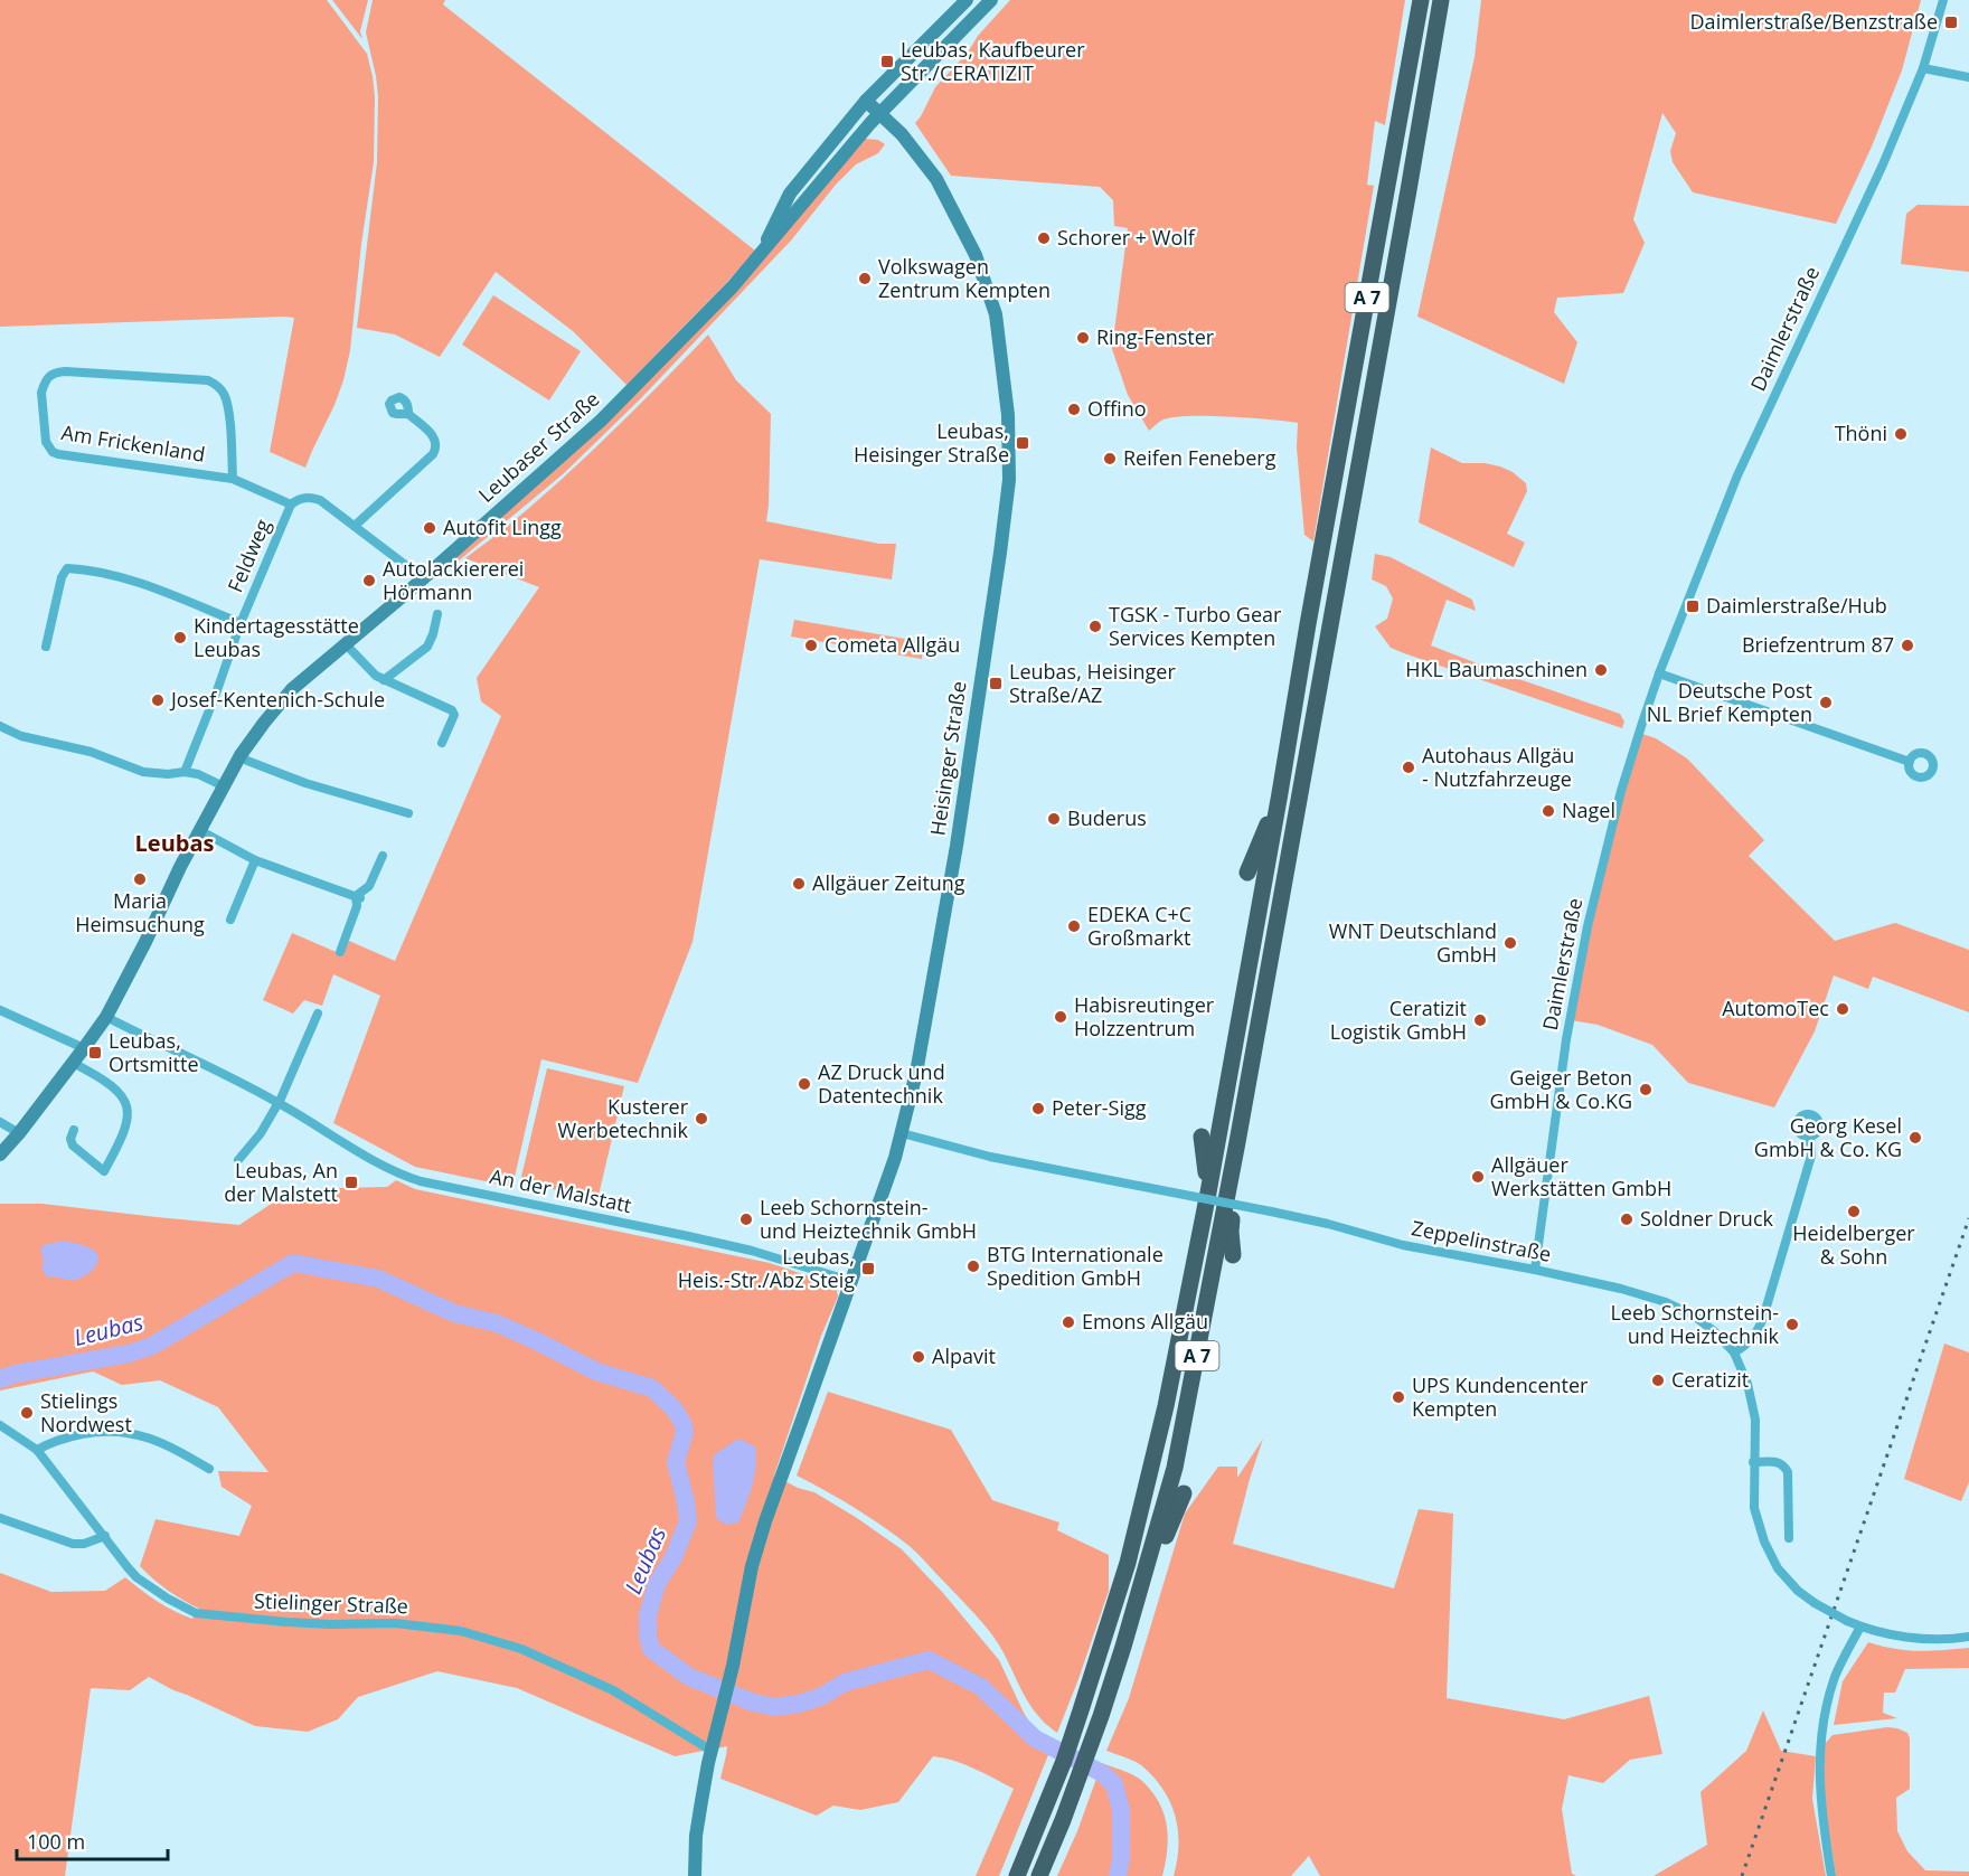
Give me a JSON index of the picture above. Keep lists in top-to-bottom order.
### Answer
{
  "streets": {
    "highway": ["A 7"],
    "main road": ["Leubaser Straße", "Heisinger Straße"],
    "street": [
      "Daimlerstraße",
      "Am Frickenland",
      "Feldweg",
      "An der Malstatt",
      "Zeppelinstraße",
      "Stielinger Straße"
    ]
  },
  "crossings": [
    ["Daimlerstraße", "Zeppelinstraße"],
    ["Am Frickenland", "Feldweg"],
    ["Leubaser Straße", "Feldweg"],
    ["Leubaser Straße", "Heisinger Straße"],
    ["Leubaser Straße", "An der Malstatt"],
    ["Heisinger Straße", "An der Malstatt"],
    ["Heisinger Straße", "Zeppelinstraße"],
    ["Heisinger Straße", "Stielinger Straße"]
  ],
  "districts": ["Leubas"],
  "water": ["Leubas"],
  "places": {
    "transit": [
      "Daimlerstraße/Benzstraße",
      "Leubas, Kaufbeurer Str./CERATIZIT",
      "Leubas, Heisinger Straße",
      "Daimlerstraße/Hub",
      "Leubas, Heisinger Straße/AZ",
      "Leubas, Ortsmitte",
      "Leubas, An der Malstett",
      "Leubas, Heis.-Str./Abz Steig"
    ],
    "other": [
      "Schorer + Wolf",
      "Volkswagen Zentrum Kempten",
      "Ring-Fenster",
      "Offino",
      "Thöni",
      "Reifen Feneberg",
      "Autofit Lingg",
      "Autolackiererei Hörmann",
      "TGSK - Turbo Gear Services Kempten",
      "Kindertagesstätte Leubas",
      "Cometa Allgäu",
      "Briefzentrum 87",
      "HKL Baumaschinen",
      "Josef-Kentenich-Schule",
      "Deutsche Post NL Brief Kempten",
      "Autohaus Allgäu - Nutzfahrzeuge",
      "Nagel",
      "Buderus",
      "Maria Heimsuchung",
      "Allgäuer Zeitung",
      "EDEKA C+C Großmarkt",
      "WNT Deutschland GmbH",
      "AutomoTec",
      "Habisreutinger Holzzentrum",
      "Ceratizit Logistik GmbH",
      "AZ Druck und Datentechnik",
      "Geiger Beton GmbH & Co.KG",
      "Peter-Sigg",
      "Kusterer Werbetechnik",
      "Georg Kesel GmbH & Co. KG",
      "Allgäuer Werkstätten GmbH",
      "Heidelberger & Sohn",
      "Leeb Schornstein- und Heiztechnik GmbH",
      "Soldner Druck",
      "BTG Internationale Spedition GmbH",
      "Emons Allgäu",
      "Leeb Schornstein- und Heiztechnik",
      "Alpavit",
      "Ceratizit",
      "UPS Kundencenter Kempten",
      "Stielings Nordwest"
    ]
  },
  "scale_bar": "100 m"
}
